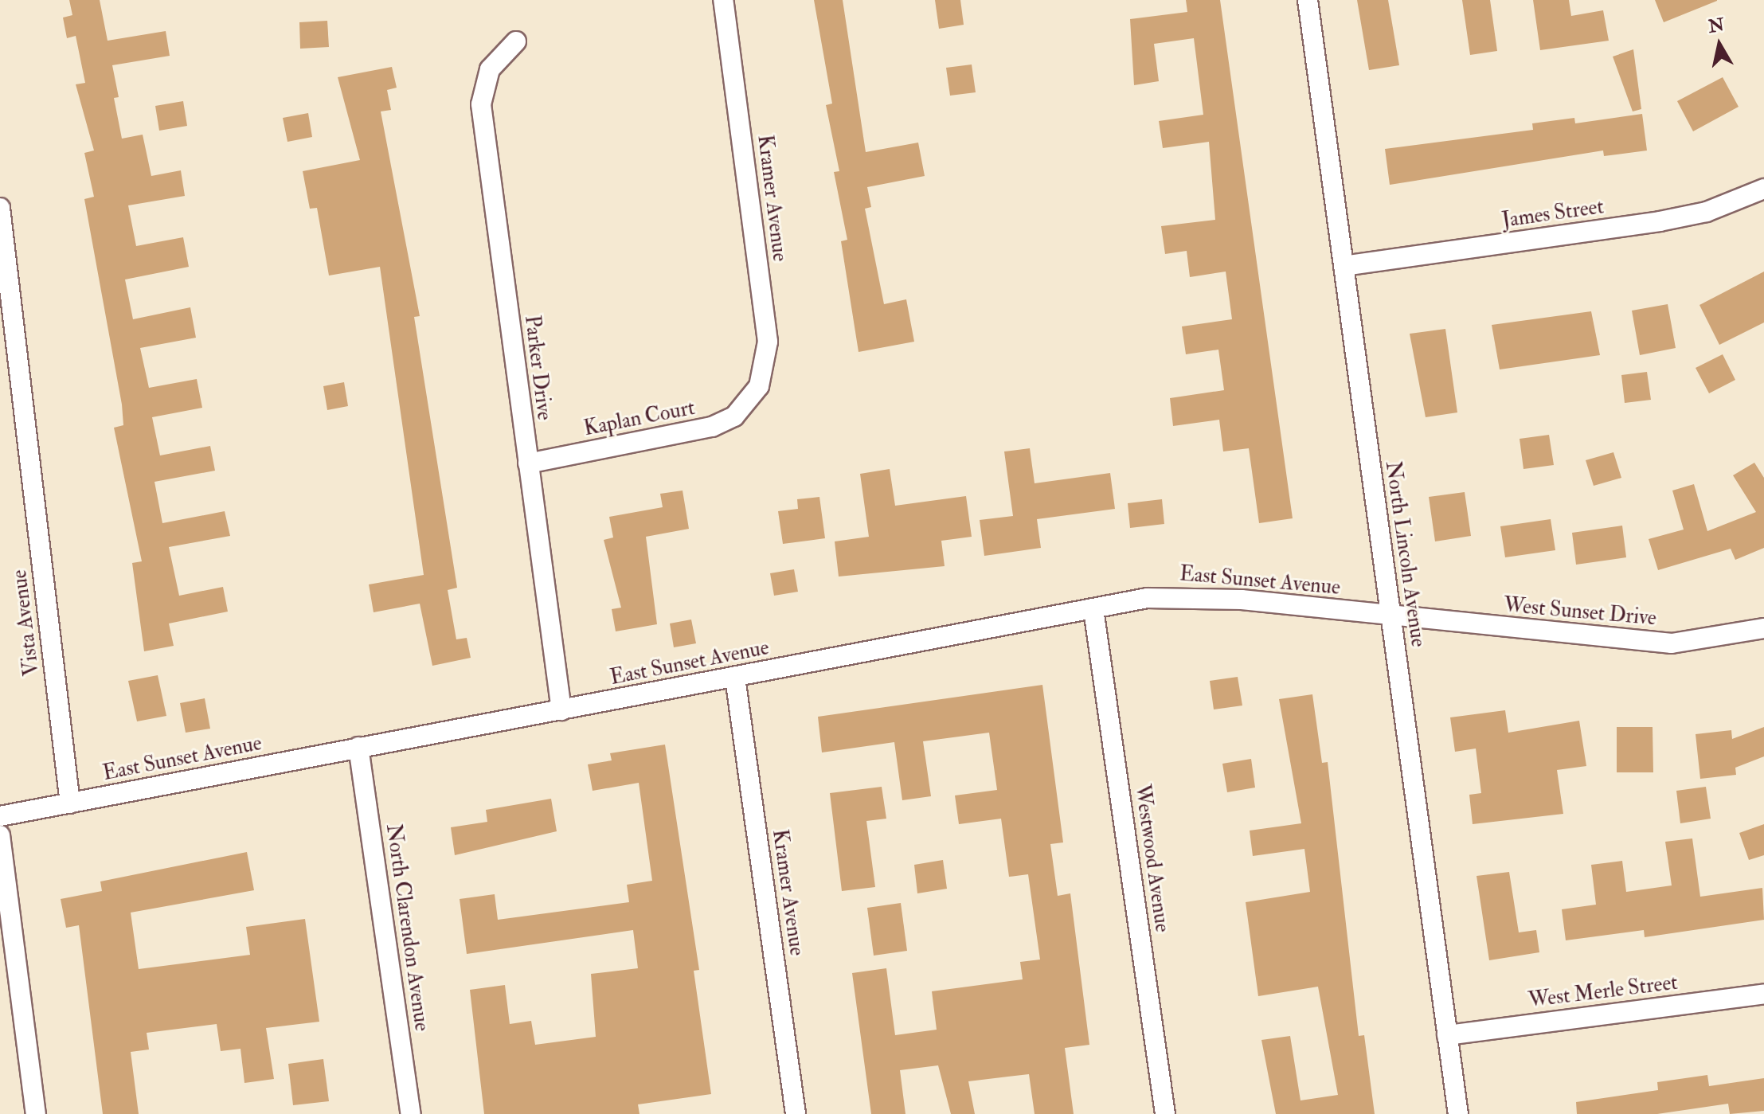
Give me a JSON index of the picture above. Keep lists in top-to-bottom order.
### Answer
{
  "streets": {
    "street": [
      "Kramer Avenue",
      "James Street",
      "Parker Drive",
      "Kaplan Court",
      "North Lincoln Avenue",
      "East Sunset Avenue",
      "West Sunset Drive",
      "Vista Avenue",
      "Westwood Avenue",
      "North Clarendon Avenue",
      "West Merle Street"
    ]
  },
  "crossings": [
    ["Kramer Avenue", "Kaplan Court"],
    ["Kramer Avenue", "East Sunset Avenue"],
    ["James Street", "North Lincoln Avenue"],
    ["Parker Drive", "Kaplan Court"],
    ["Parker Drive", "East Sunset Avenue"],
    ["North Lincoln Avenue", "East Sunset Avenue"],
    ["North Lincoln Avenue", "West Sunset Drive"],
    ["North Lincoln Avenue", "West Merle Street"],
    ["East Sunset Avenue", "West Sunset Drive"],
    ["East Sunset Avenue", "Vista Avenue"],
    ["East Sunset Avenue", "Westwood Avenue"],
    ["East Sunset Avenue", "North Clarendon Avenue"]
  ],
  "north": "top"
}
